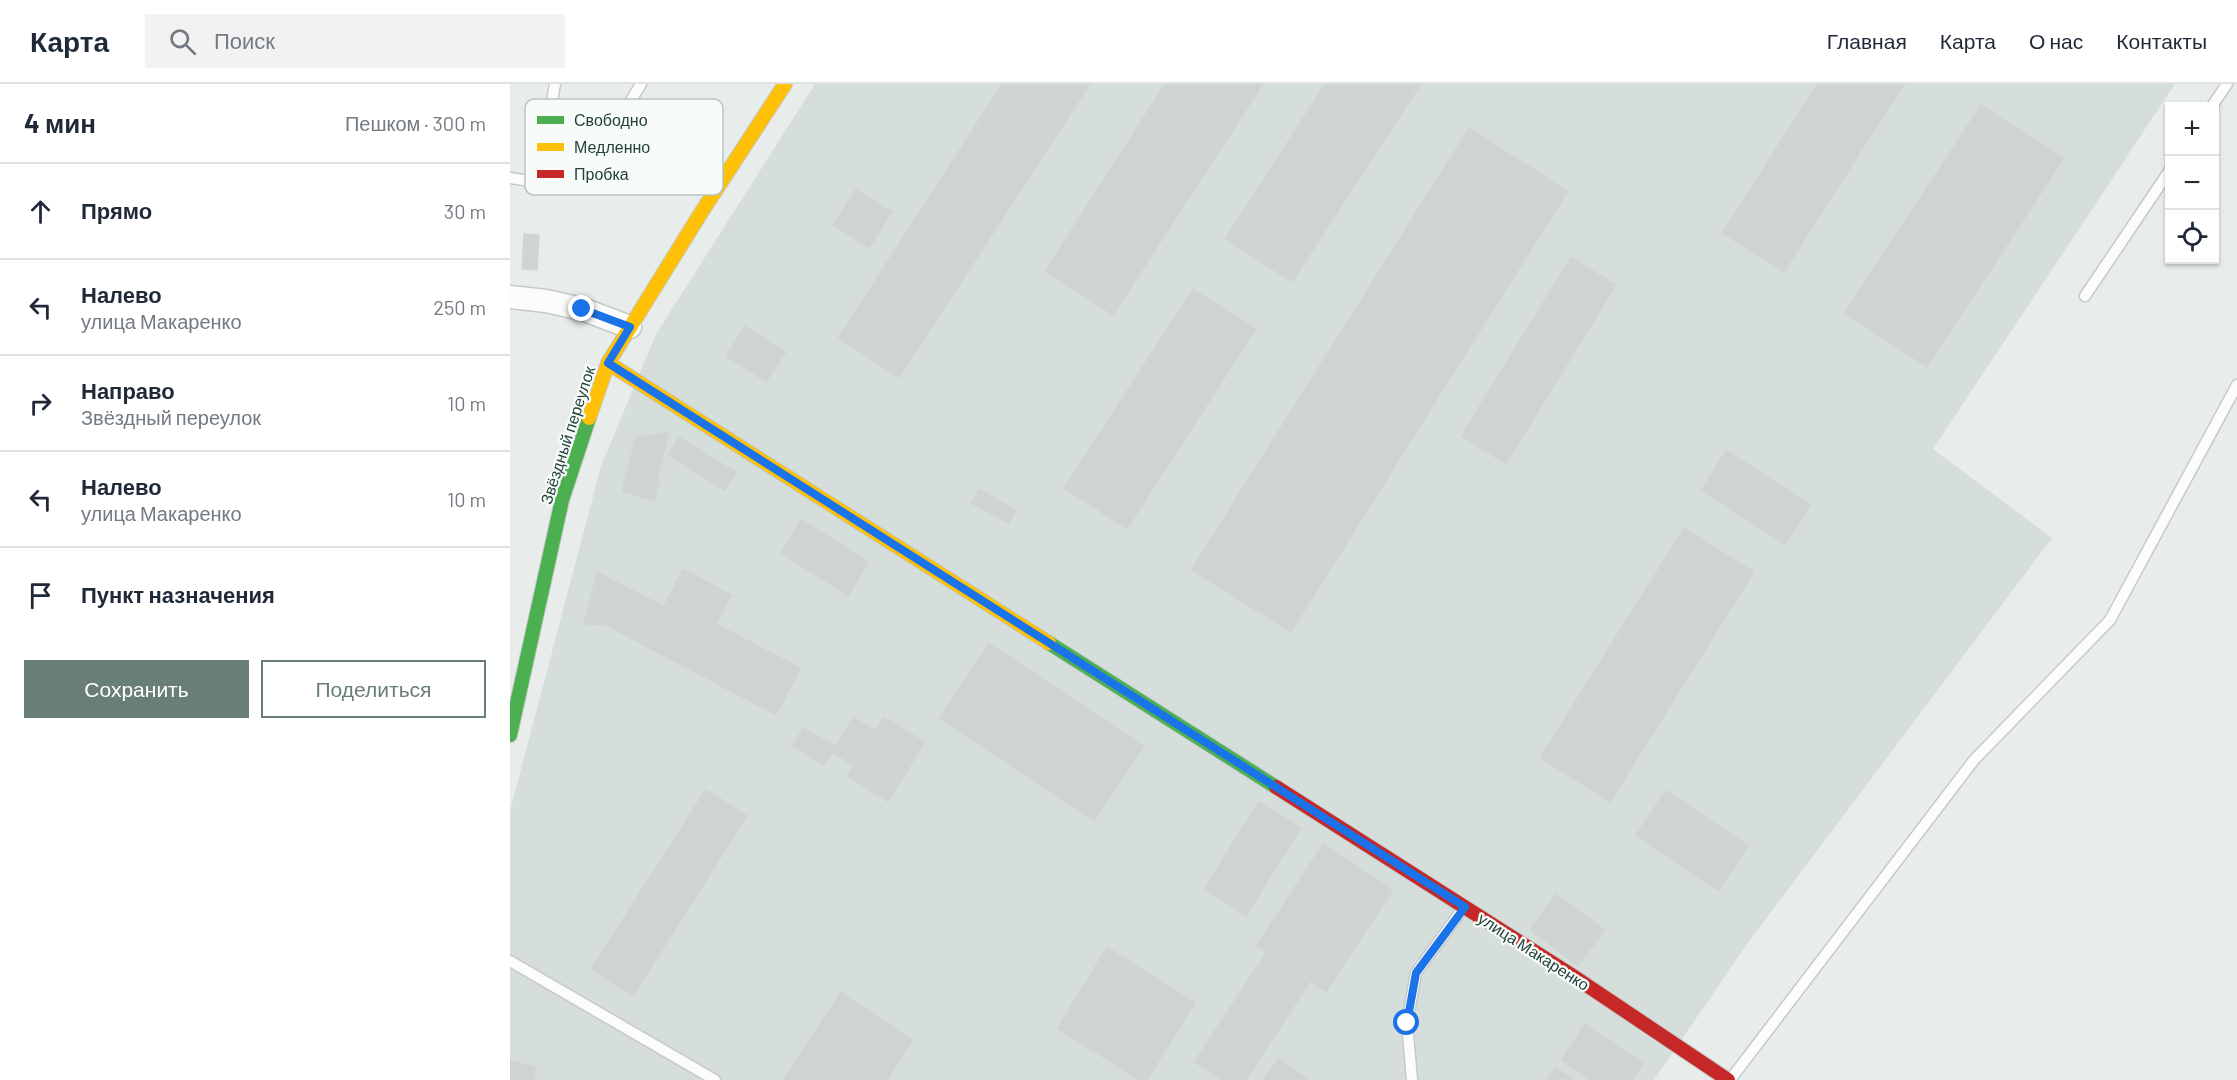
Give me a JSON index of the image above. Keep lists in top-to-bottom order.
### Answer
{
  "streets": {
    "street": ["Звёздный переулок", "улица Макаренко"]
  },
  "crossings": [
    ["Звёздный переулок", "улица Макаренко"]
  ],
  "legend": ["Свободно", "Медленно", "Пробка"],
  "page": {
    "header": "Карта",
    "search": "Поиск",
    "nav": [
      "Главная",
      "Карта",
      "О нас",
      "Контакты"
    ],
    "heading": ["4 мин", "Пешком · 300 m"],
    "map_buttons": ["+", "−"],
    "list": [
      ["Прямо", "30 m"],
      ["Налево", "улица Макаренко", "250 m"],
      ["Направо", "Звёздный переулок", "10 m"],
      ["Налево", "улица Макаренко", "10 m"],
      "Пункт назначения"
    ],
    "buttons": ["Сохранить", "Поделиться"]
  }
}
